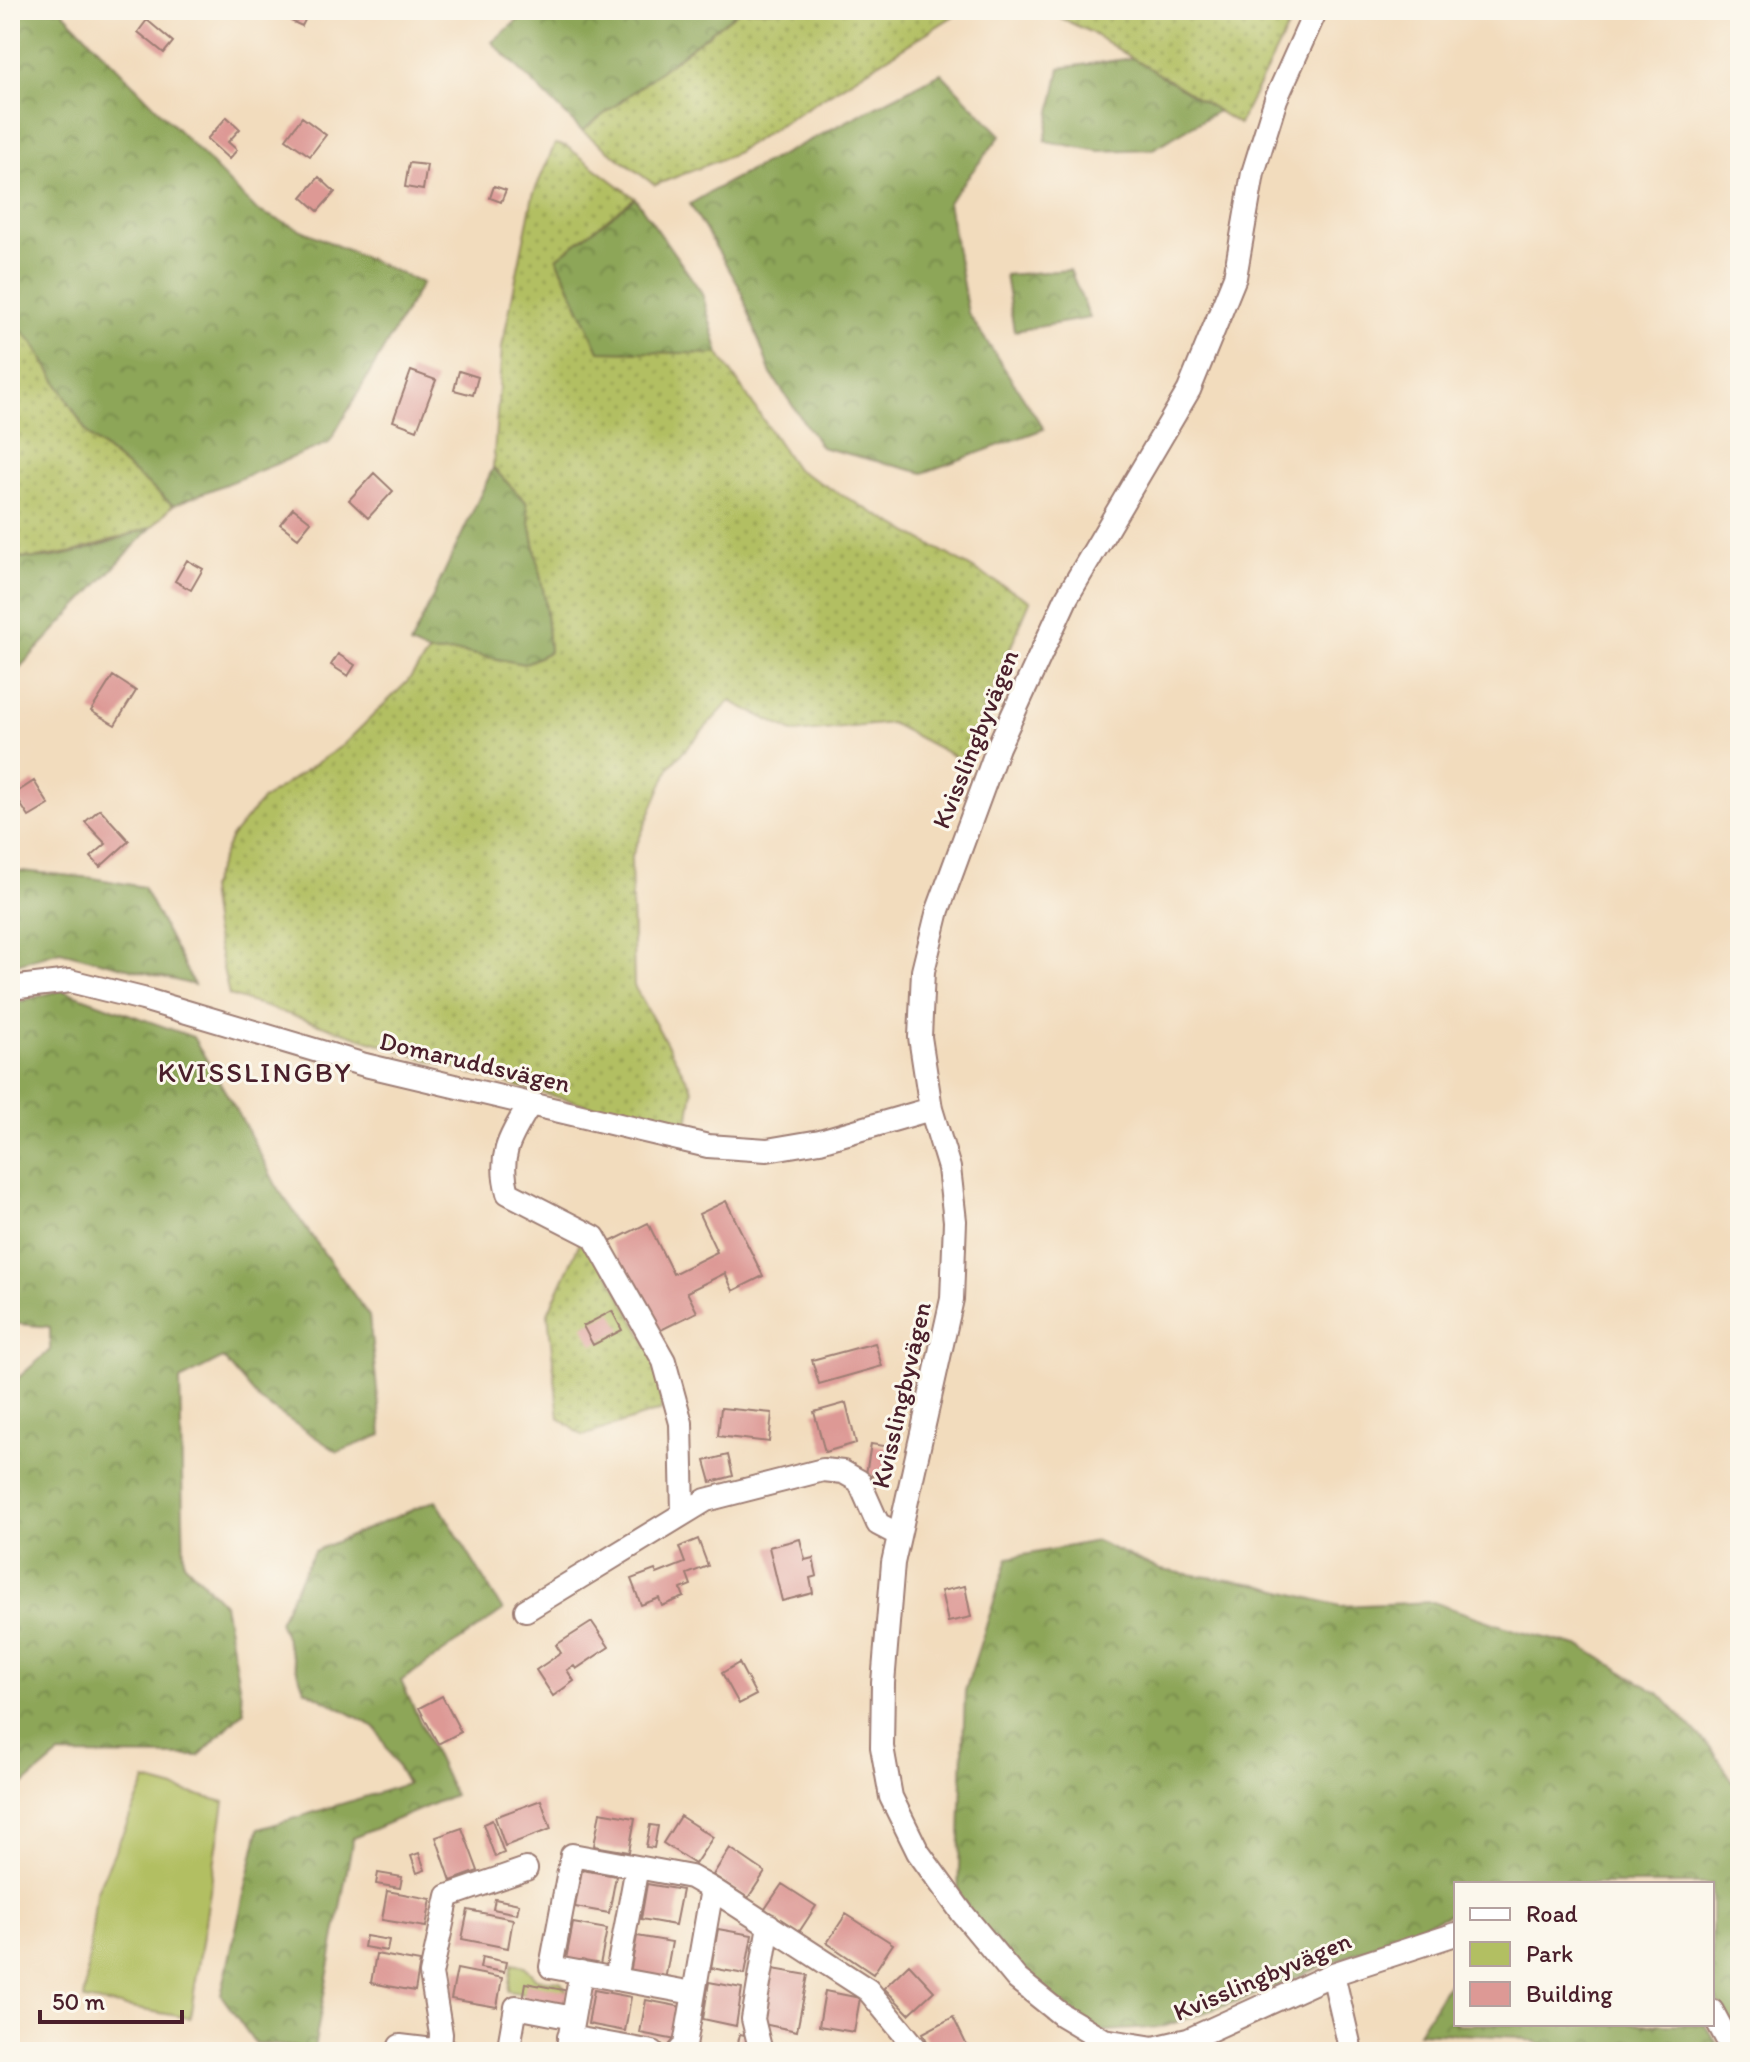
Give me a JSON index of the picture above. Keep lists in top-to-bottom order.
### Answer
{
  "streets": {
    "street": ["Kvisslingbyvägen", "Domaruddsvägen"]
  },
  "crossings": [
    ["Kvisslingbyvägen", "Domaruddsvägen"]
  ],
  "districts": ["KVISSLINGBY"],
  "legend": ["Road", "Park", "Building"],
  "scale_bar": "50 m"
}
